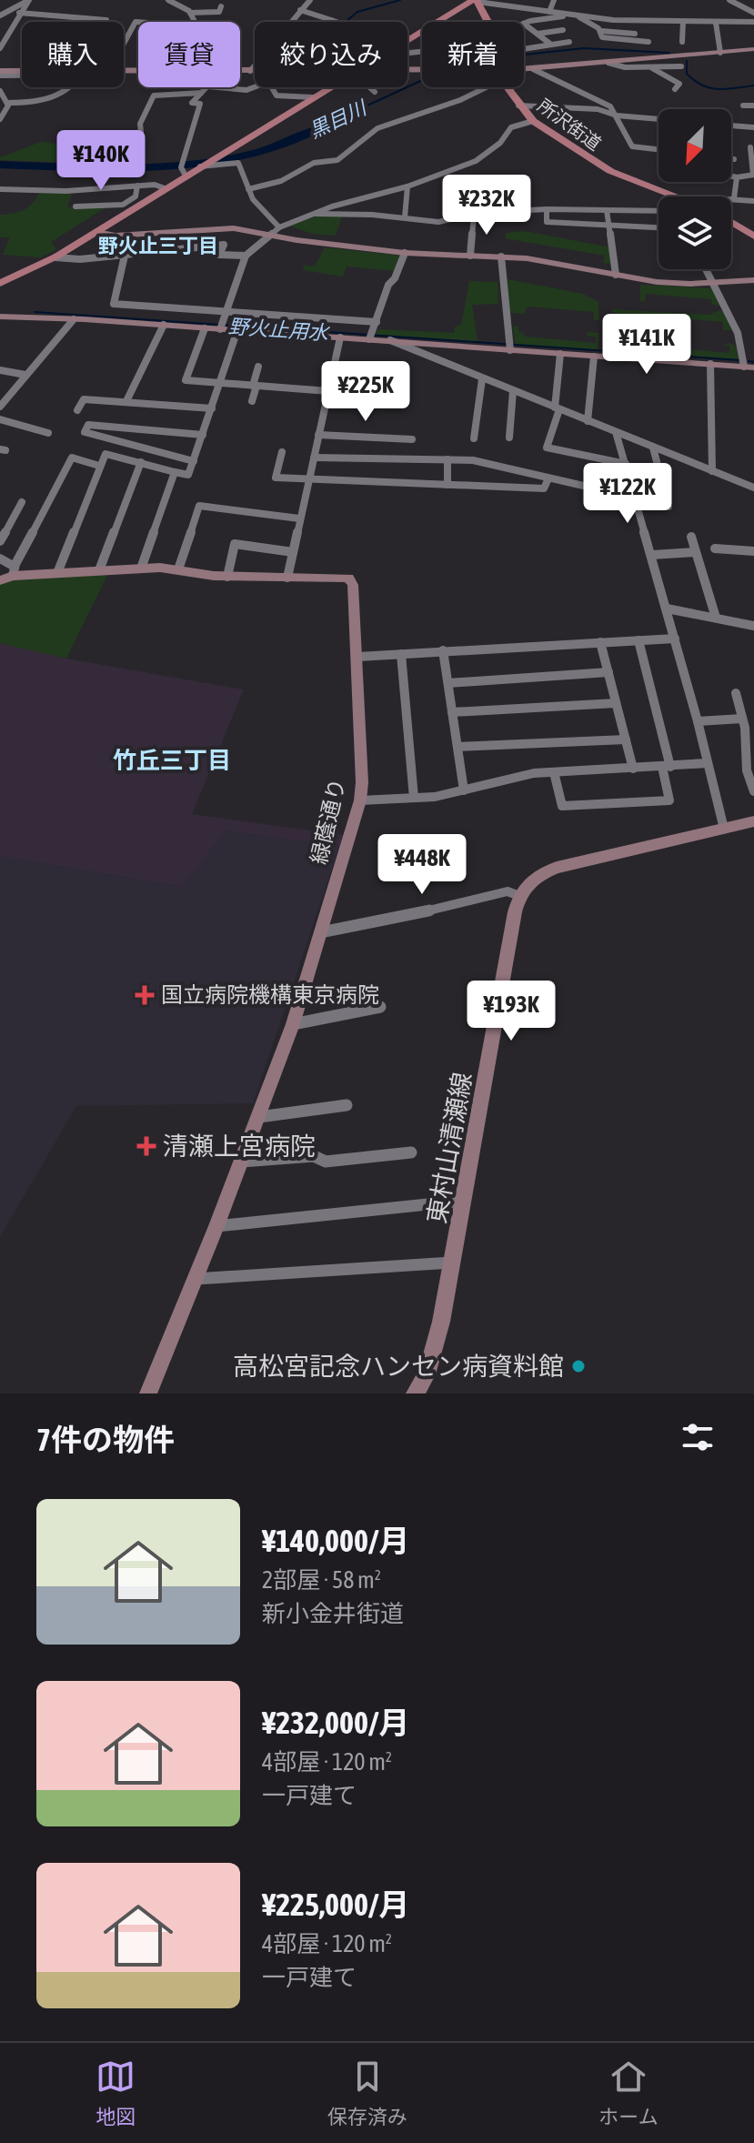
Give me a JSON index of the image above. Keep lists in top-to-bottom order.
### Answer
{
  "streets": {
    "main road": ["所沢街道"],
    "street": ["緑蔭通り", "東村山清瀬線"]
  },
  "districts": ["野火止三丁目", "竹丘三丁目"],
  "water": ["黒目川", "野火止用水"],
  "places": {
    "health": ["国立病院機構東京病院", "清瀬上宮病院"],
    "other": ["高松宮記念ハンセン病資料館"]
  },
  "north": "bottom left",
  "page": {
    "chip": [
      "購入",
      "賃貸",
      "絞り込み",
      "新着"
    ],
    "price": [
      "¥140K",
      "¥232K",
      "¥141K",
      "¥225K",
      "¥122K",
      "¥448K",
      "¥193K"
    ],
    "heading": "7件の物件",
    "list": [
      {
        "name": "¥140,000/月",
        "note": "2部屋 · 58 m² · 新小金井街道"
      },
      {
        "name": "¥232,000/月",
        "note": "4部屋 · 120 m² · 一戸建て"
      },
      {
        "name": "¥225,000/月",
        "note": "4部屋 · 120 m² · 一戸建て"
      }
    ],
    "tabs": ["地図", "保存済み", "ホーム"]
  }
}
